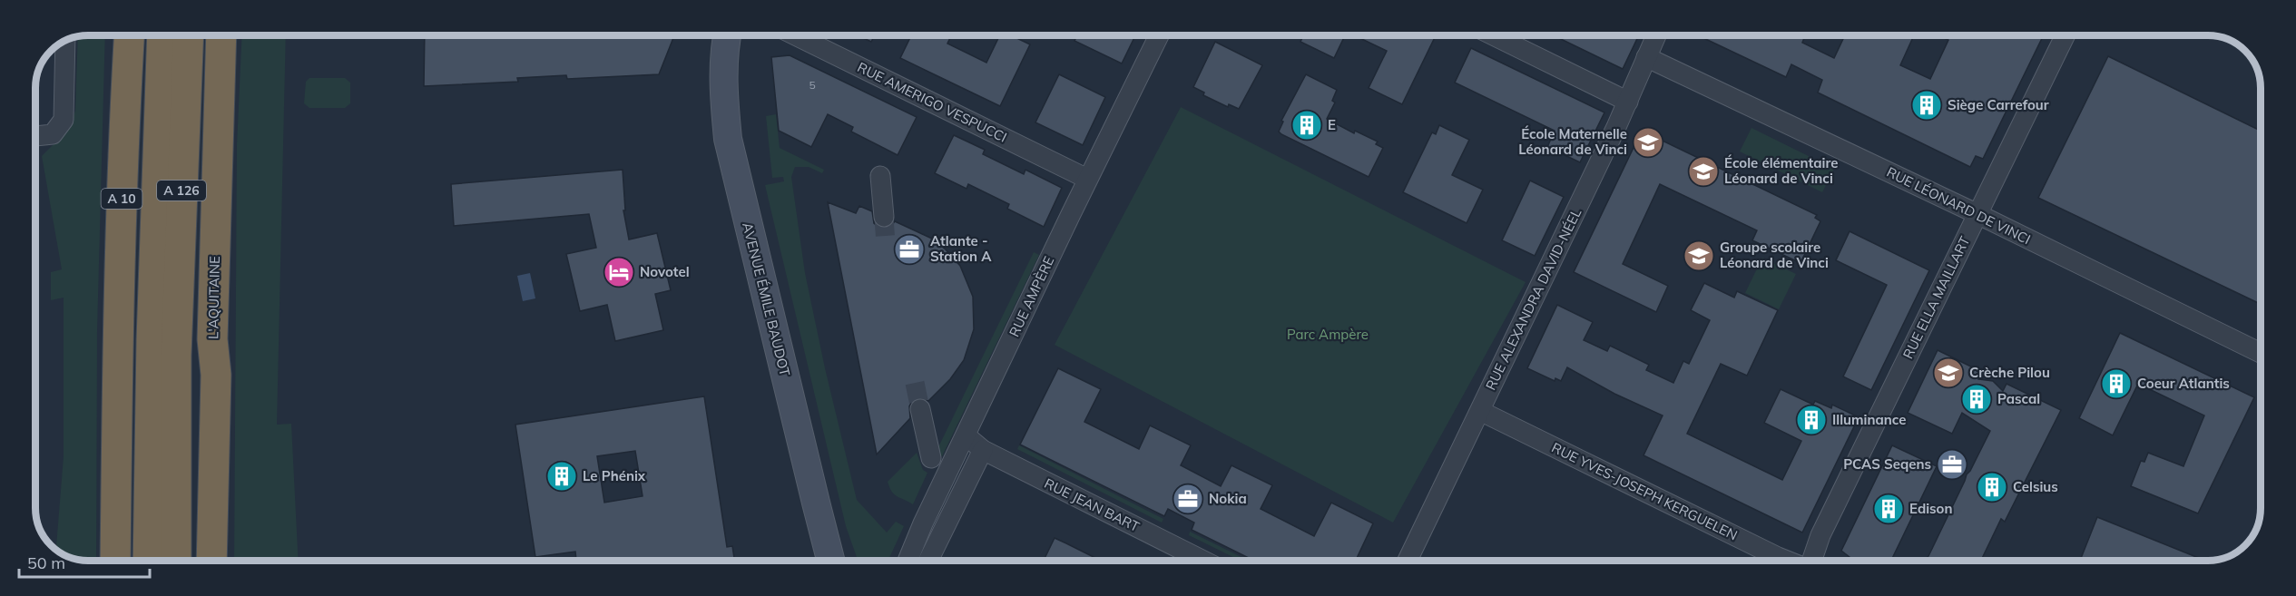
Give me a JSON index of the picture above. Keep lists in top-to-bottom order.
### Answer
{
  "streets": {
    "highway": ["A 126", "A 10", "L'AQUITAINE"],
    "street": [
      "RUE AMERIGO VESPUCCI",
      "RUE LÉONARD DE VINCI",
      "RUE AMPÈRE",
      "RUE ELLA MAILLART",
      "AVENUE ÉMILE BAUDOT",
      "RUE ALEXANDRA DAVID-NÉEL",
      "RUE YVES-JOSEPH KERGUELEN",
      "RUE JEAN BART"
    ]
  },
  "crossings": [
    ["RUE AMERIGO VESPUCCI", "RUE AMPÈRE"],
    ["RUE LÉONARD DE VINCI", "RUE ELLA MAILLART"],
    ["RUE LÉONARD DE VINCI", "RUE ALEXANDRA DAVID-NÉEL"],
    ["RUE AMPÈRE", "RUE JEAN BART"],
    ["RUE ALEXANDRA DAVID-NÉEL", "RUE YVES-JOSEPH KERGUELEN"]
  ],
  "parks": ["Parc Ampère"],
  "places": {
    "building": [
      "Siège Carrefour",
      "E",
      "Coeur Atlantis",
      "Pascal",
      "Illuminance",
      "Le Phénix",
      "Celsius",
      "Edison"
    ],
    "school or university": [
      "École Maternelle Léonard de Vinci",
      "École élémentaire Léonard de Vinci",
      "Groupe scolaire Léonard de Vinci",
      "Crèche Pilou"
    ],
    "office": ["Atlante - Station A", "PCAS Seqens", "Nokia"],
    "hotel": ["Novotel"]
  },
  "house_numbers": ["5"],
  "scale_bar": "50 m"
}
